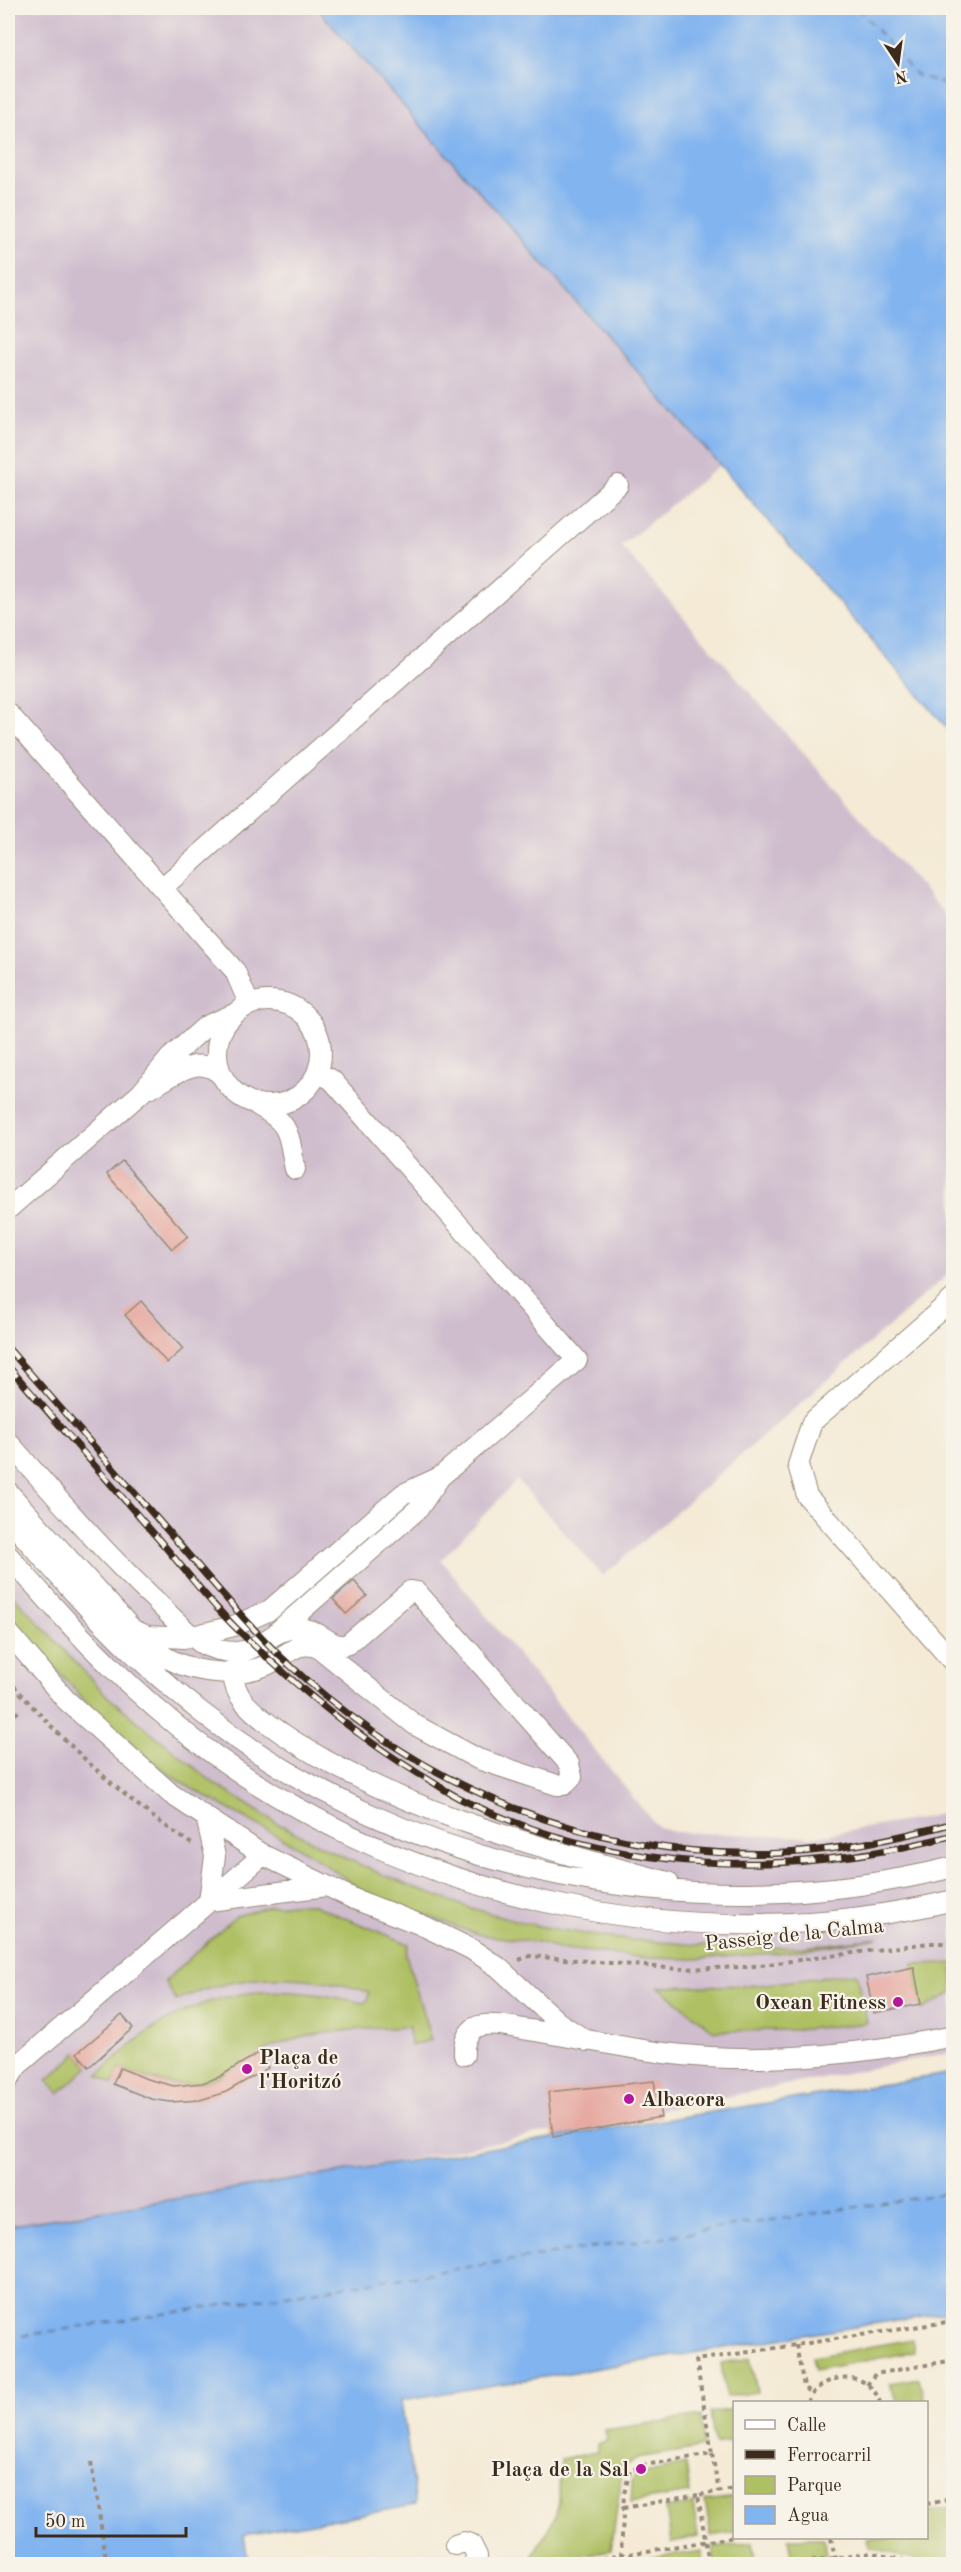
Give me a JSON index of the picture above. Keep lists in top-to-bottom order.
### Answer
{
  "streets": {
    "path": ["Passeig de la Calma"]
  },
  "places": [
    "Oxean Fitness",
    "Plaça de l'Horitzó",
    "Albacora",
    "Plaça de la Sal"
  ],
  "legend": [
    "Calle",
    "Ferrocarril",
    "Parque",
    "Agua"
  ],
  "scale_bar": "50 m",
  "north": "bottom"
}
